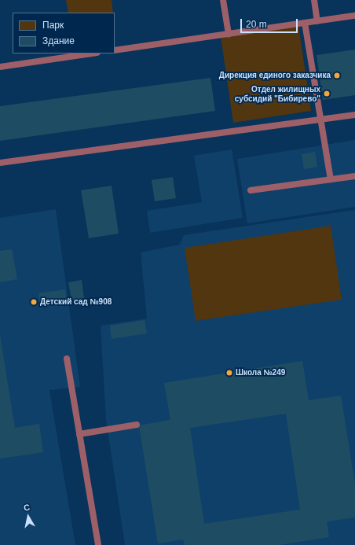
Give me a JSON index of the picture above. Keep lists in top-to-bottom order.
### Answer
{
  "places": [
    "Дирекция единого заказчика",
    "Отдел жилищных субсидий \"Бибирево\"",
    "Детский сад №908",
    "Школа №249"
  ],
  "legend": ["Парк", "Здание"],
  "scale_bar": "20 m",
  "north": "top"
}
